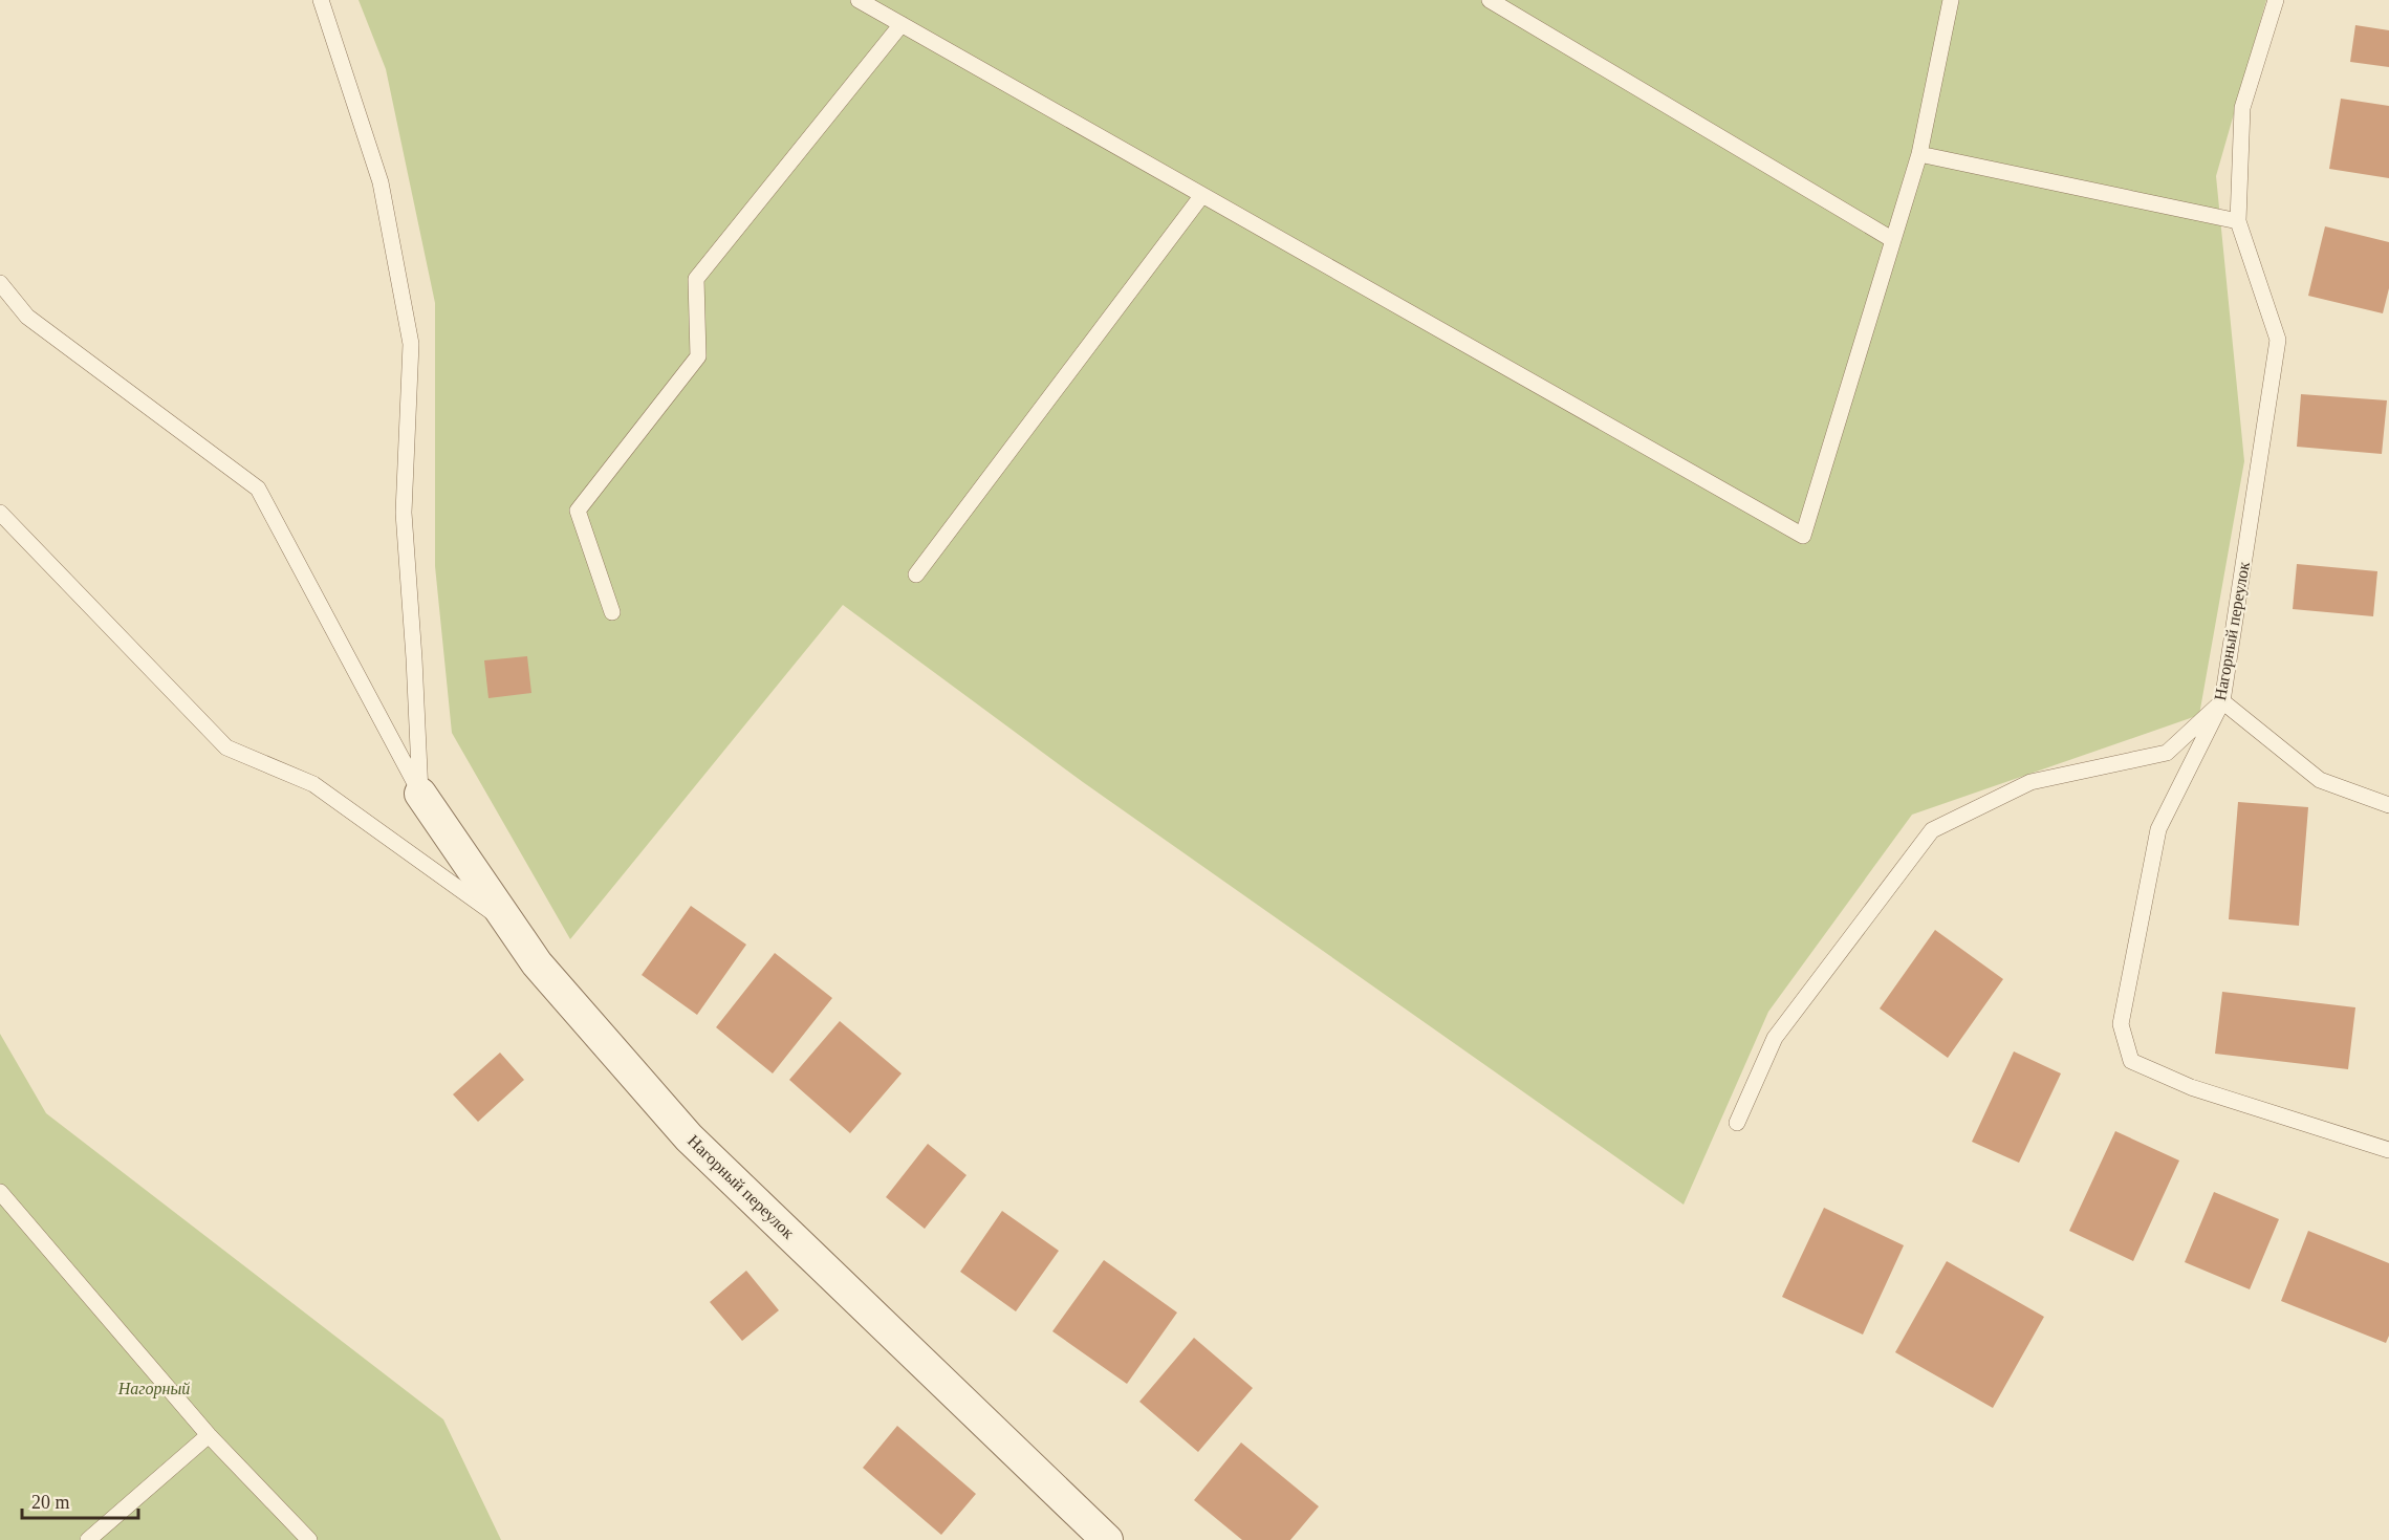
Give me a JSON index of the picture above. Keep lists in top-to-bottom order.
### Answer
{
  "streets": {
    "street": ["Нагорный переулок"]
  },
  "parks": ["Нагорный"],
  "scale_bar": "20 m"
}
